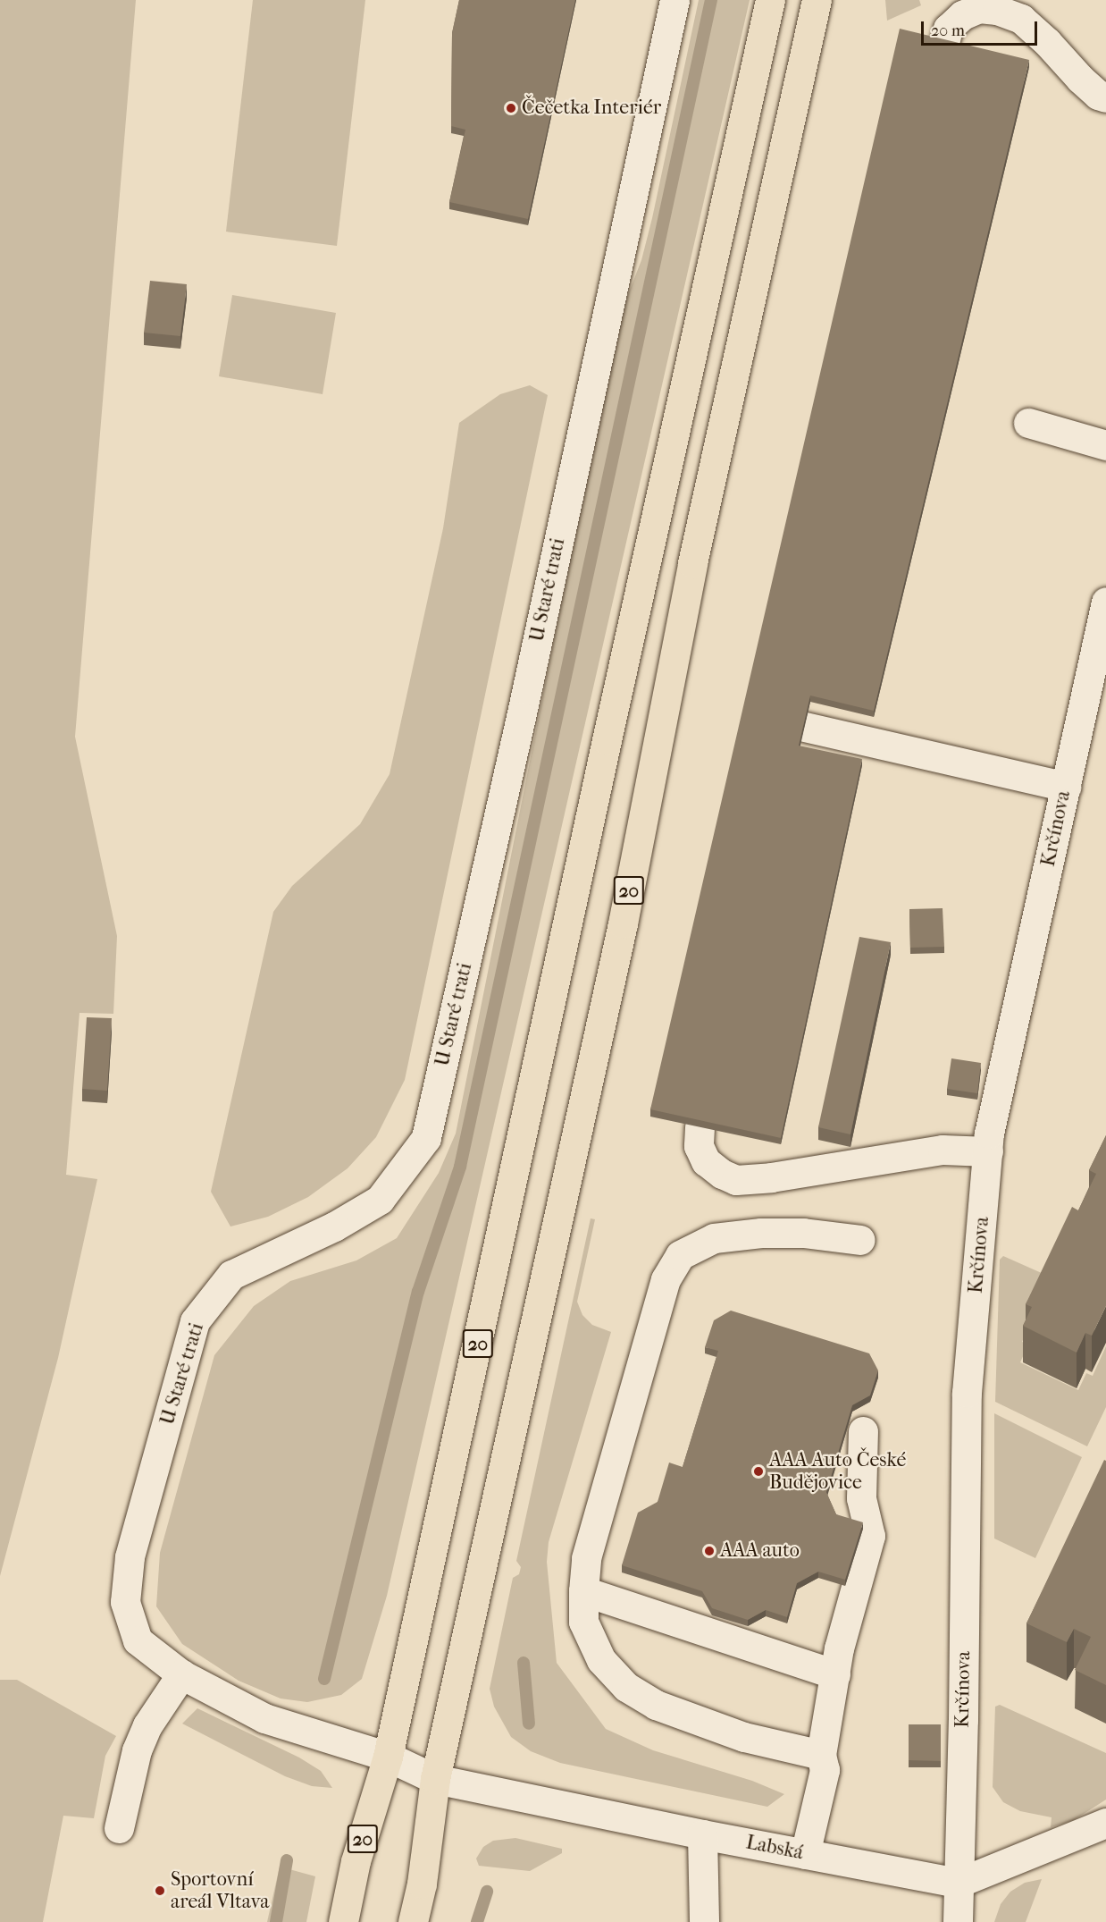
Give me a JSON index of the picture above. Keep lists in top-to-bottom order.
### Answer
{
  "streets": {
    "main road": ["20"],
    "street": ["U Staré trati", "Krčínova", "Labská"]
  },
  "crossings": [
    ["U Staré trati", "20"],
    ["U Staré trati", "Labská"],
    ["Krčínova", "Labská"],
    ["20", "Labská"]
  ],
  "places": [
    "Čečetka Interiér",
    "AAA Auto České Budějovice",
    "AAA auto",
    "Sportovní areál Vltava"
  ],
  "scale_bar": "20 m"
}
